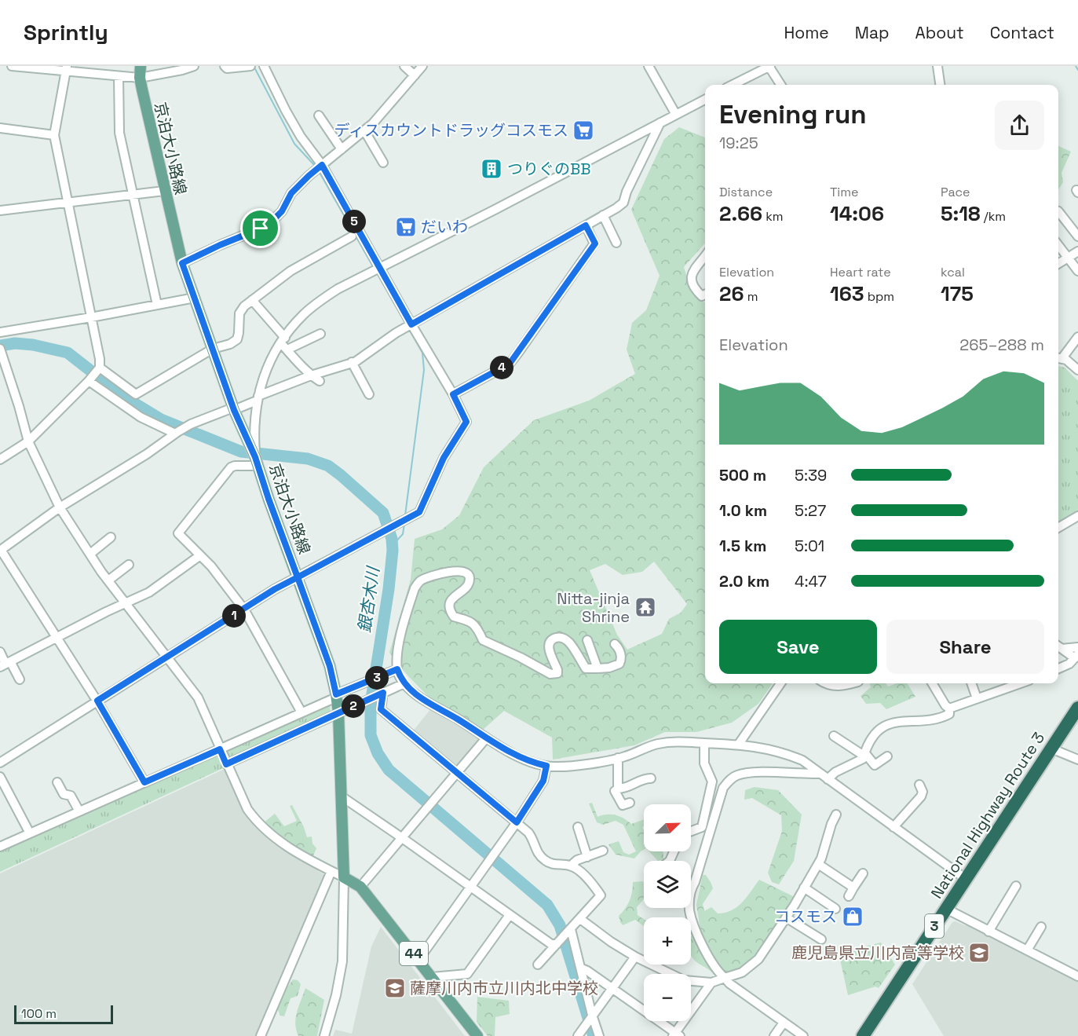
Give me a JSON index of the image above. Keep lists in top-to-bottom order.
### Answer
{
  "streets": {
    "highway": ["National Highway Route 3", "3"],
    "main road": ["京泊大小路線", "44"]
  },
  "crossings": [
    ["京泊大小路線", "44"]
  ],
  "water": ["銀杏木川"],
  "places": {
    "supermarket": ["ディスカウントドラッグコスモス", "だいわ"],
    "building": ["つりぐのBB"],
    "temple": ["Nitta-jinja Shrine"],
    "shop": ["コスモス"],
    "school or university": ["鹿児島県立川内高等学校", "薩摩川内市立川内北中学校"]
  },
  "scale_bar": "100 m",
  "north": "top right",
  "page": {
    "header": "Sprintly",
    "nav": [
      "Home",
      "Map",
      "About",
      "Contact"
    ],
    "heading": ["Evening run", "19:25"],
    "stats": [
      ["Distance", "2.66 km"],
      ["Time", "14:06"],
      ["Pace", "5:18 /km"],
      ["Elevation", "26 m"],
      ["Heart rate", "163 bpm"],
      ["kcal", "175"]
    ],
    "pins": [
      "5",
      "4",
      "1",
      "3",
      "2"
    ],
    "chart": ["Elevation", "265–288 m"],
    "list": [
      {
        "name": "500 m",
        "note": "5:39"
      },
      {
        "name": "1.0 km",
        "note": "5:27"
      },
      {
        "name": "1.5 km",
        "note": "5:01"
      },
      {
        "name": "2.0 km",
        "note": "4:47"
      }
    ],
    "buttons": ["Save", "Share"],
    "map_buttons": ["+", "−"],
    "scale": "100 m"
  }
}
